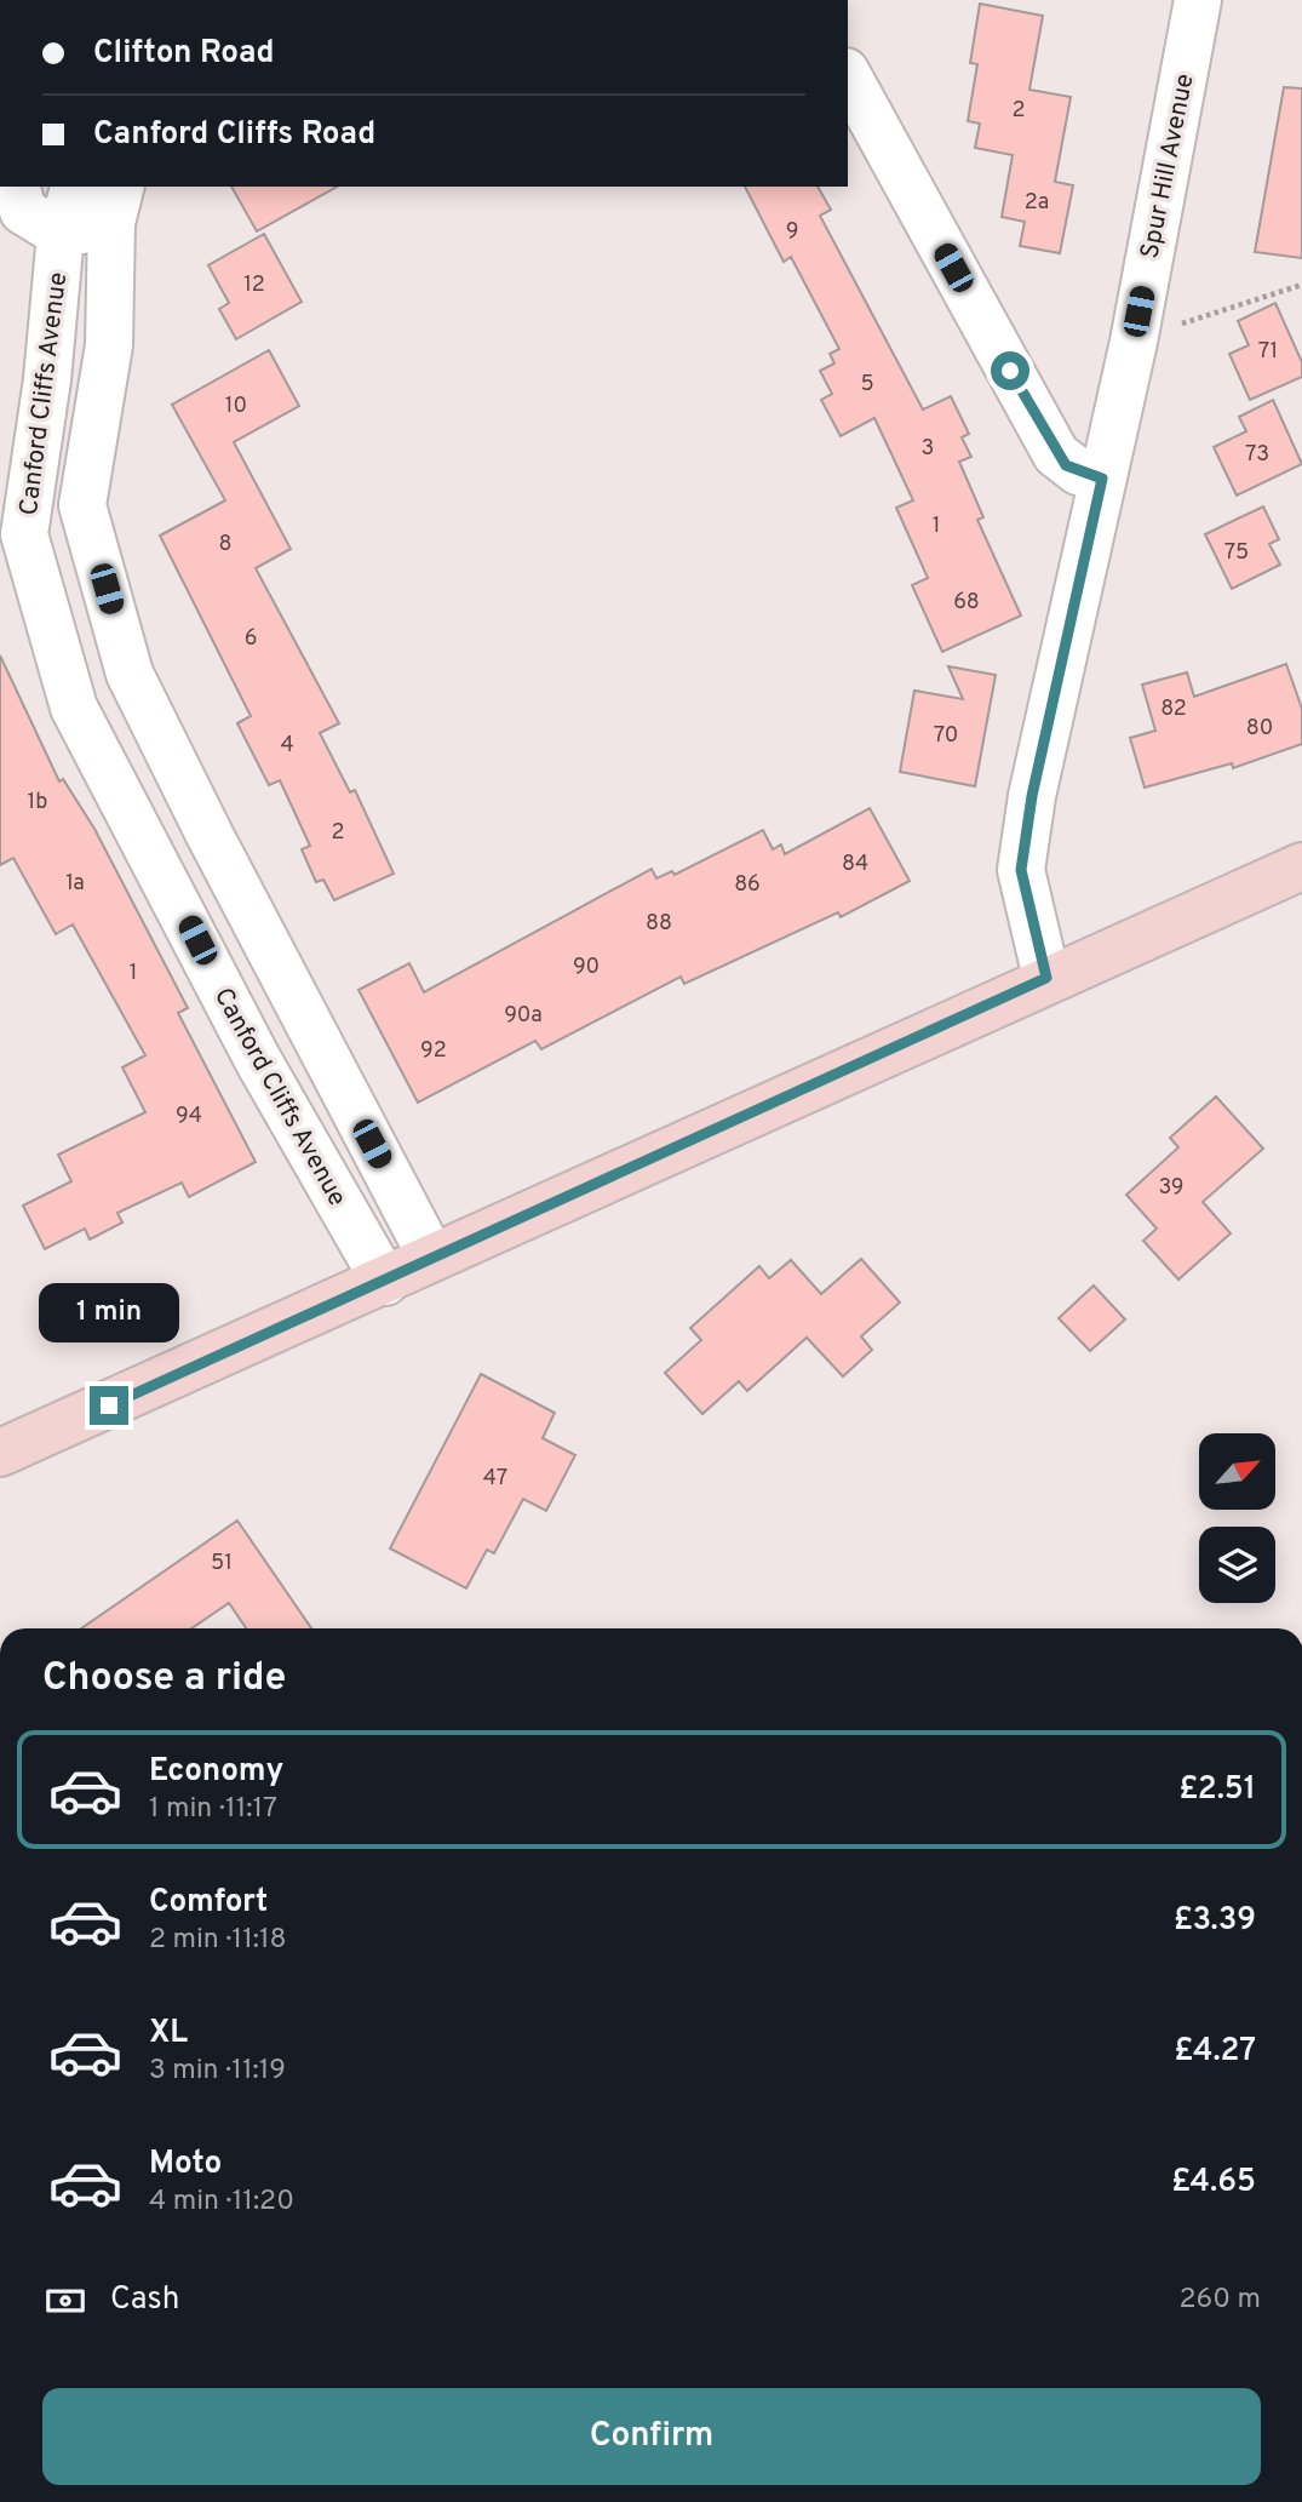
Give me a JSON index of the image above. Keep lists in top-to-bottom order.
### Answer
{
  "streets": {
    "street": ["Spur Hill Avenue", "Canford Cliffs Avenue"]
  },
  "house_numbers": [
    "2",
    "2a",
    "9",
    "12",
    "71",
    "5",
    "10",
    "3",
    "73",
    "1",
    "8",
    "75",
    "68",
    "6",
    "82",
    "80",
    "70",
    "4",
    "1b",
    "2",
    "84",
    "1a",
    "86",
    "88",
    "90",
    "1",
    "90a",
    "92",
    "94",
    "39",
    "47",
    "51"
  ],
  "north": "top right",
  "page": {
    "banner": ["Clifton Road", "Canford Cliffs Road"],
    "bubble": "1 min",
    "heading": "Choose a ride",
    "list": [
      {
        "name": "Economy",
        "note": "1 min · 11:17",
        "value": "£2.51"
      },
      {
        "name": "Comfort",
        "note": "2 min · 11:18",
        "value": "£3.39"
      },
      {
        "name": "XL",
        "note": "3 min · 11:19",
        "value": "£4.27"
      },
      {
        "name": "Moto",
        "note": "4 min · 11:20",
        "value": "£4.65"
      }
    ],
    "pay": ["Cash", "260 m"],
    "buttons": "Confirm"
  }
}
